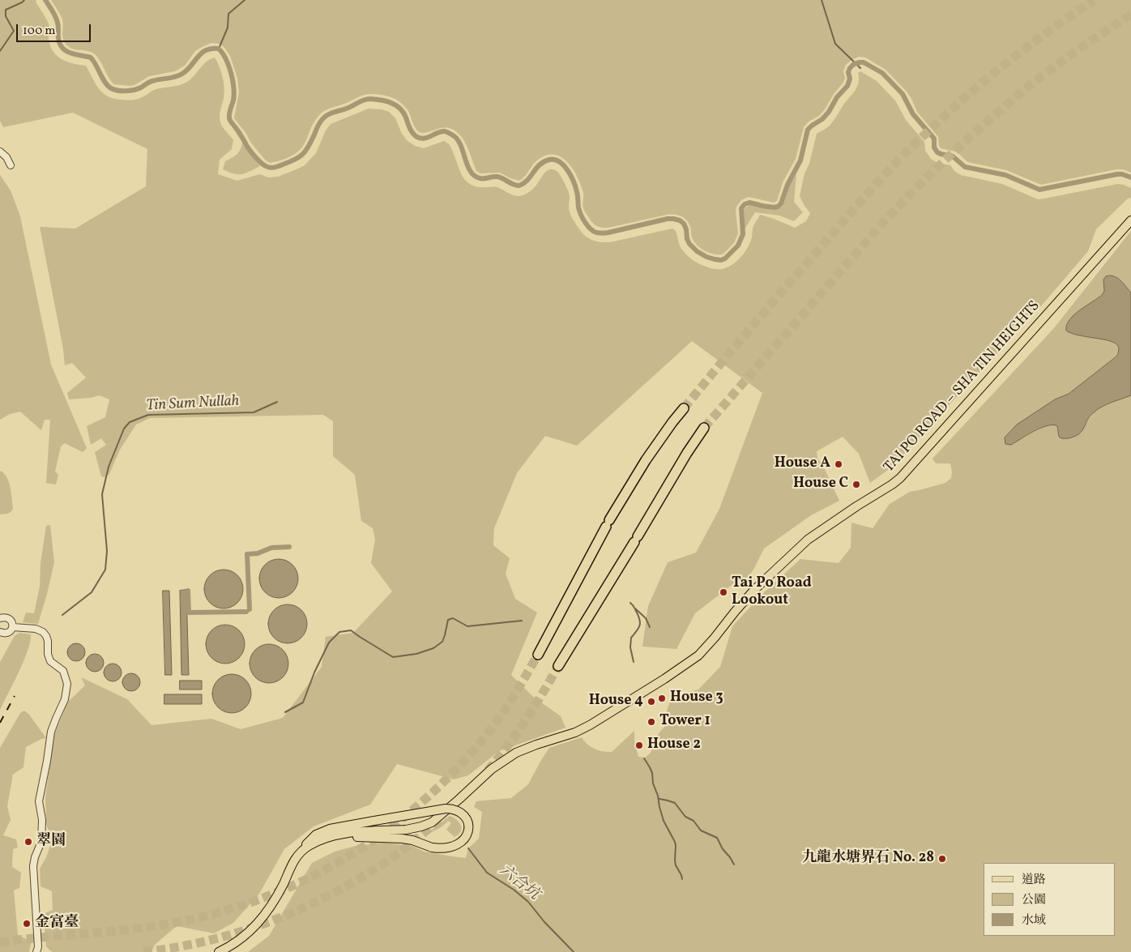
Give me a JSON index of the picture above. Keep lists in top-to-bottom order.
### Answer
{
  "streets": {
    "main road": ["TAI PO ROAD – SHA TIN HEIGHTS"]
  },
  "water": ["Tin Sum Nullah", "六合坑"],
  "places": [
    "House A",
    "House C",
    "Tai Po Road Lookout",
    "House 3",
    "House 4",
    "Tower 1",
    "House 2",
    "翠園",
    "九龍水塘界石 No. 28",
    "金富臺"
  ],
  "legend": ["道路", "公園", "水域"],
  "scale_bar": "100 m"
}
